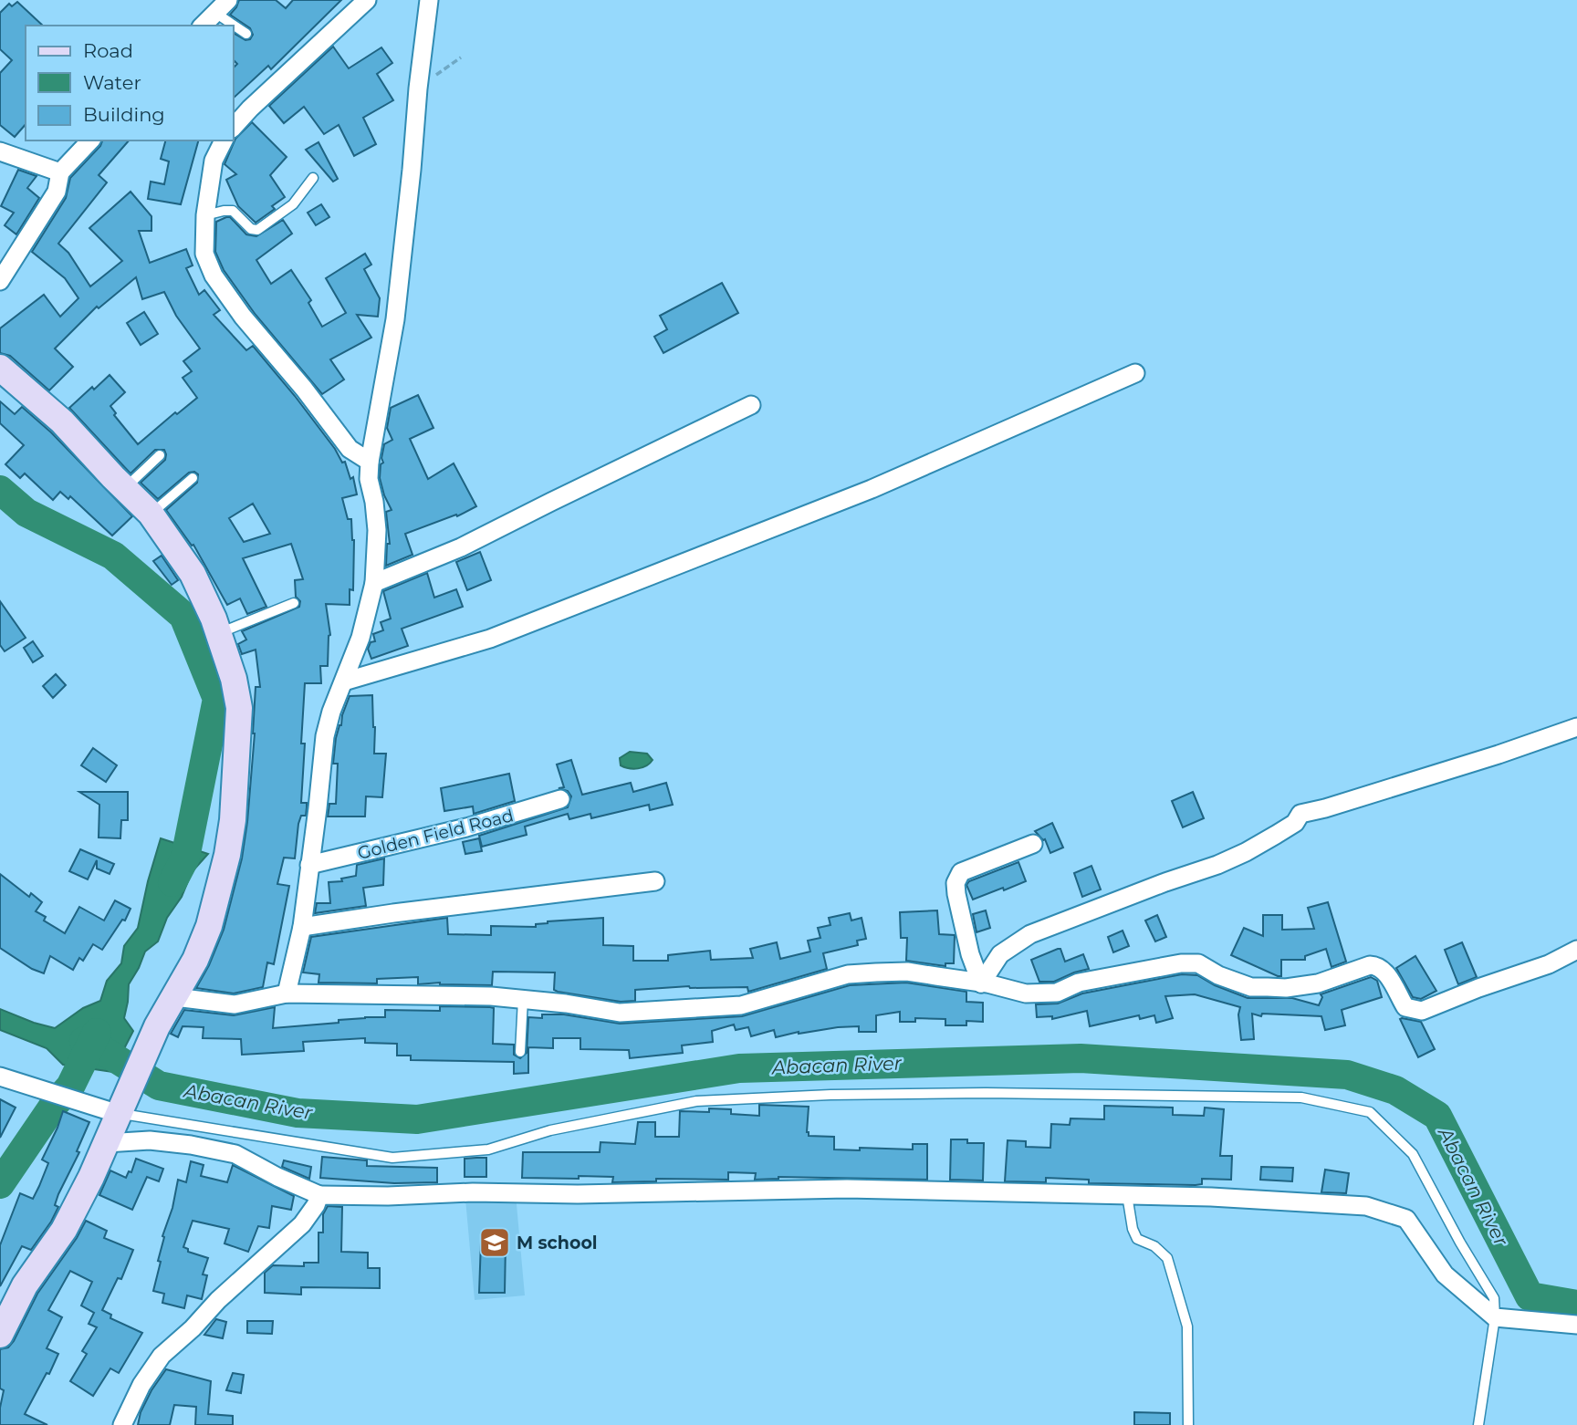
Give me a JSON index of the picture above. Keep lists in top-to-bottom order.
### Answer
{
  "streets": {
    "street": ["Golden Field Road"]
  },
  "water": ["Abacan River"],
  "places": {
    "school or university": ["M school"]
  },
  "legend": ["Road", "Water", "Building"]
}
